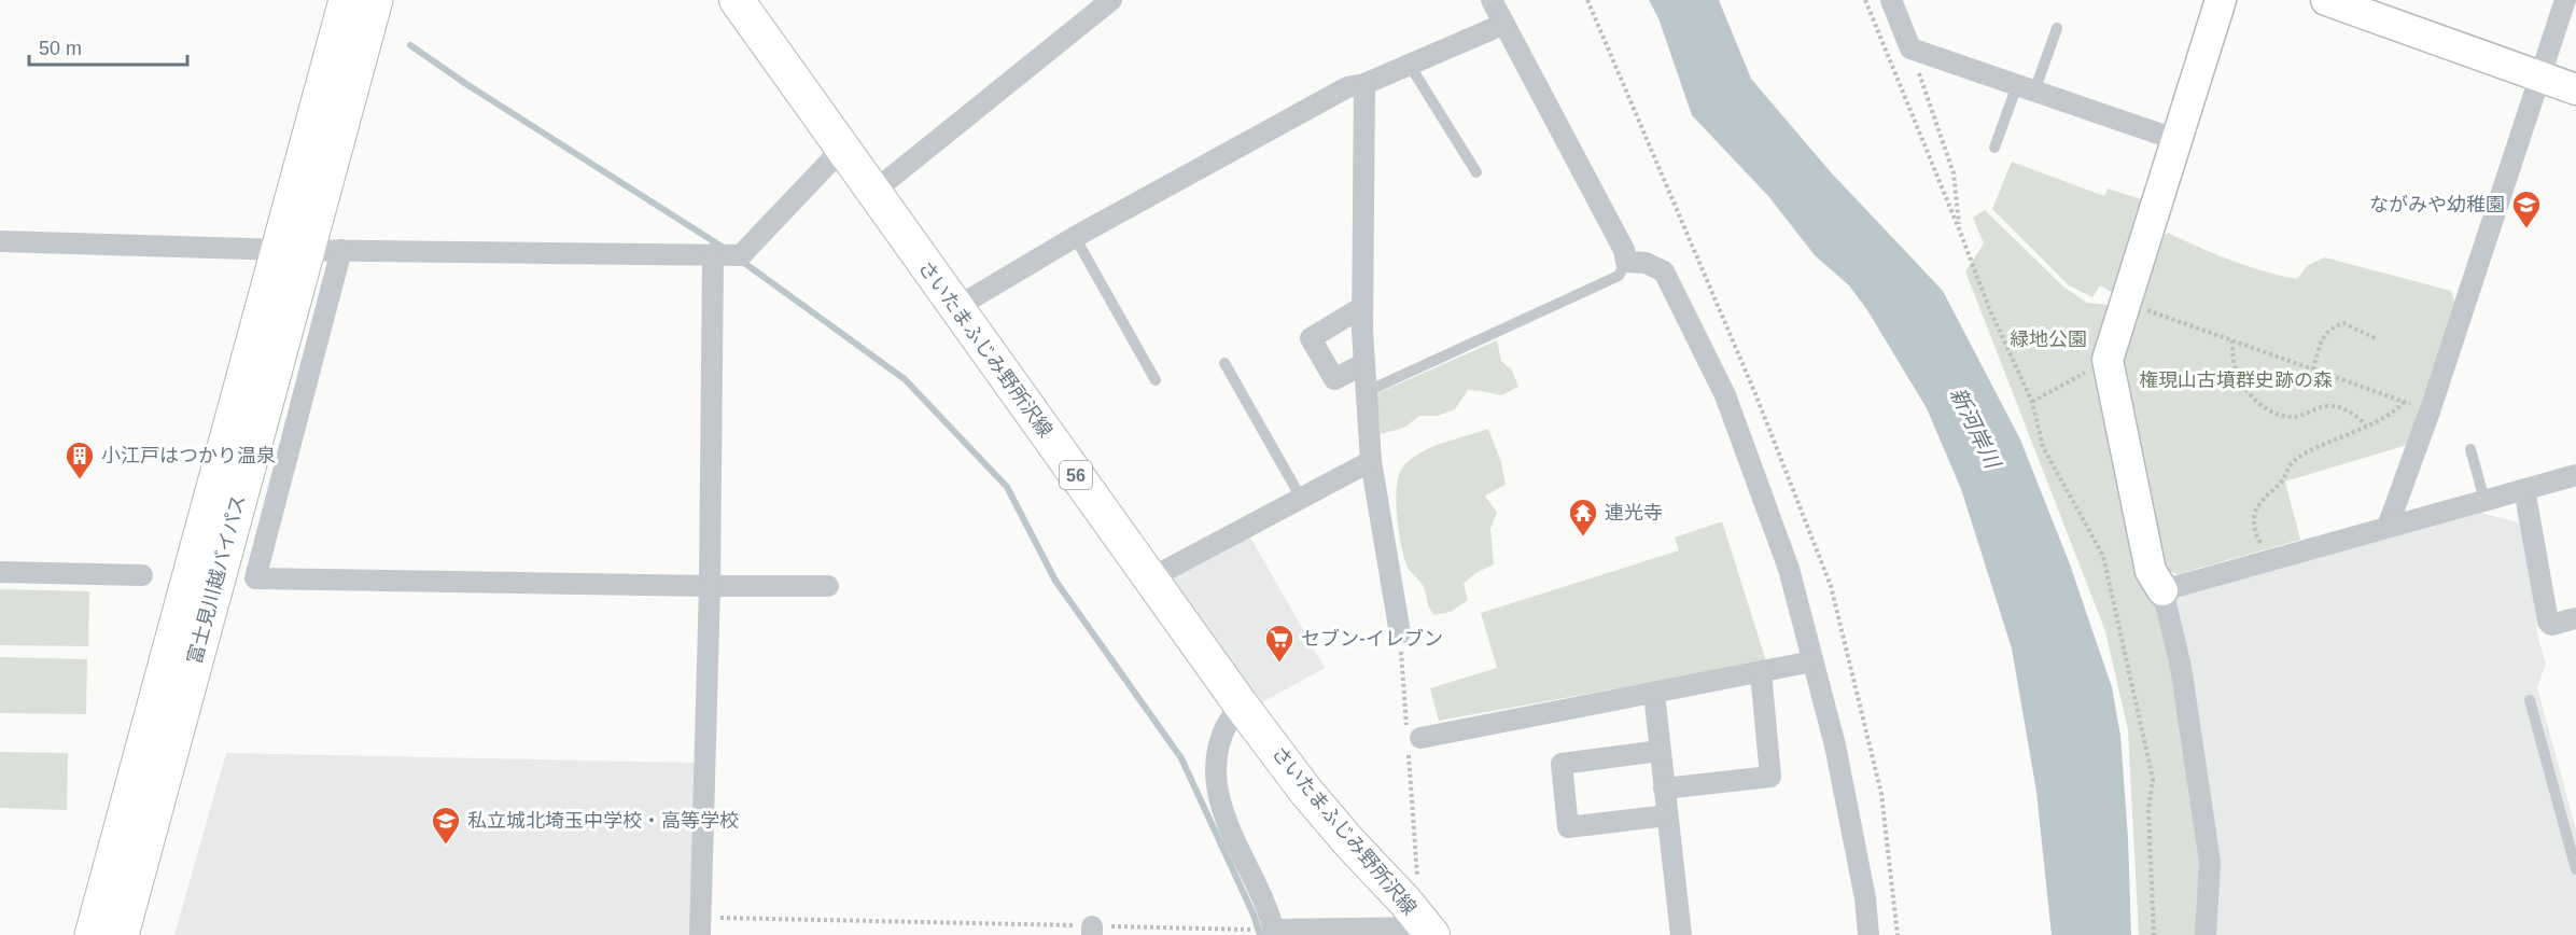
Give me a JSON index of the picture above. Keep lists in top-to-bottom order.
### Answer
{
  "streets": {
    "highway": ["富士見川越バイパス"],
    "main road": ["さいたまふじみ野所沢線", "56"]
  },
  "water": ["新河岸川"],
  "parks": ["緑地公園", "権現山古墳群史跡の森"],
  "places": {
    "school or university": ["ながみや幼稚園", "私立城北埼玉中学校・高等学校"],
    "building": ["小江戸はつかり温泉"],
    "temple": ["連光寺"],
    "supermarket": ["セブン-イレブン"]
  },
  "scale_bar": "50 m"
}
